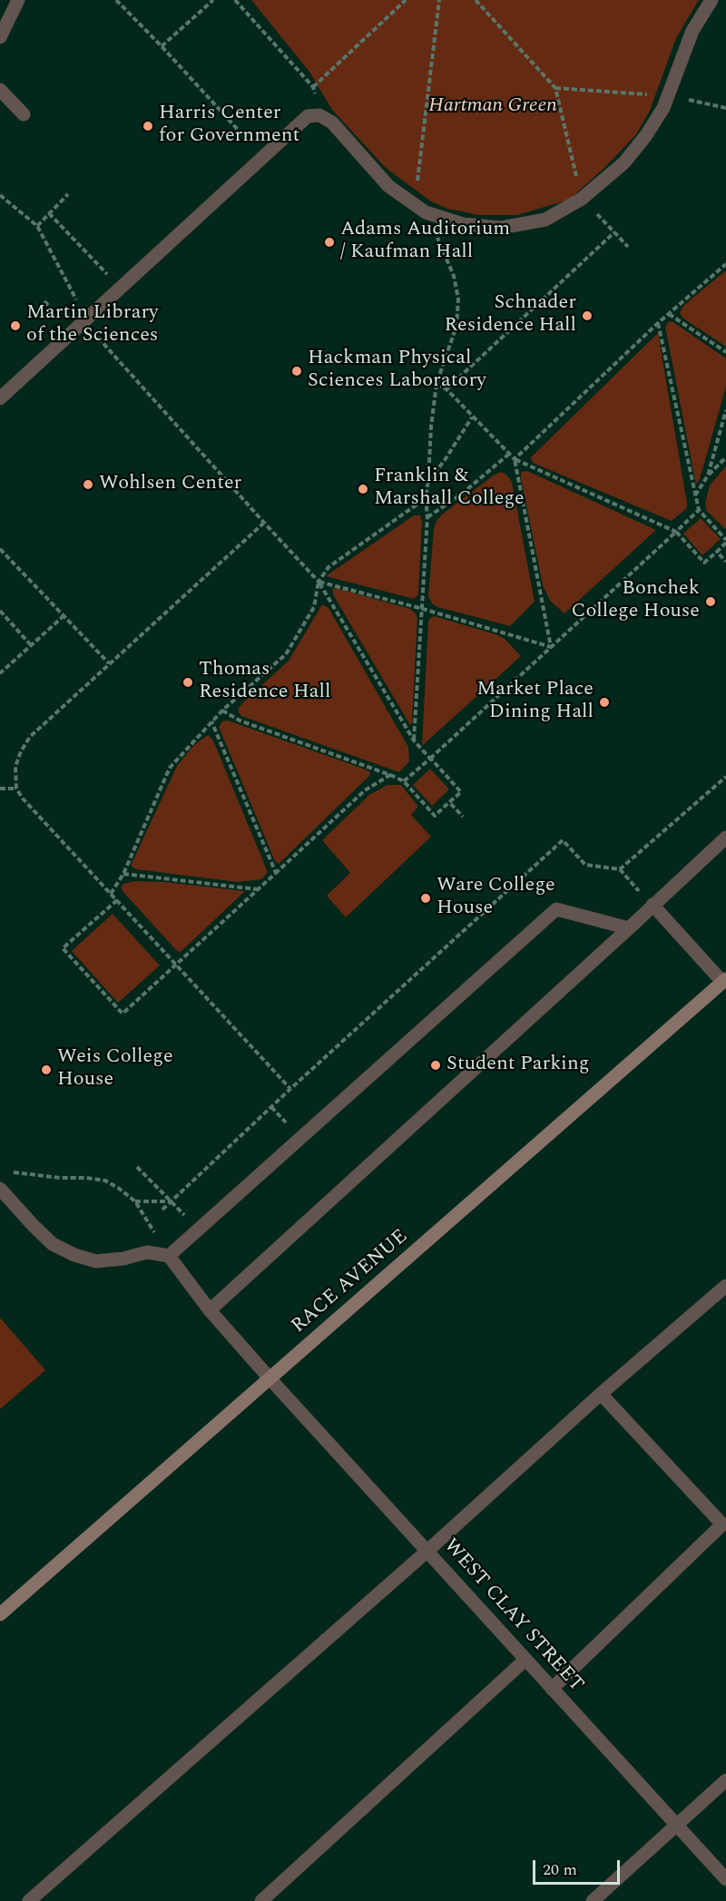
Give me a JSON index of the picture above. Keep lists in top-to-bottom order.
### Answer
{
  "streets": {
    "main road": ["RACE AVENUE"],
    "street": ["WEST CLAY STREET"]
  },
  "crossings": [
    ["RACE AVENUE", "WEST CLAY STREET"]
  ],
  "parks": ["Hartman Green"],
  "places": [
    "Harris Center for Government",
    "Adams Auditorium / Kaufman Hall",
    "Schnader Residence Hall",
    "Martin Library of the Sciences",
    "Hackman Physical Sciences Laboratory",
    "Wohlsen Center",
    "Franklin & Marshall College",
    "Bonchek College House",
    "Thomas Residence Hall",
    "Market Place Dining Hall",
    "Ware College House",
    "Student Parking",
    "Weis College House"
  ],
  "scale_bar": "20 m"
}
